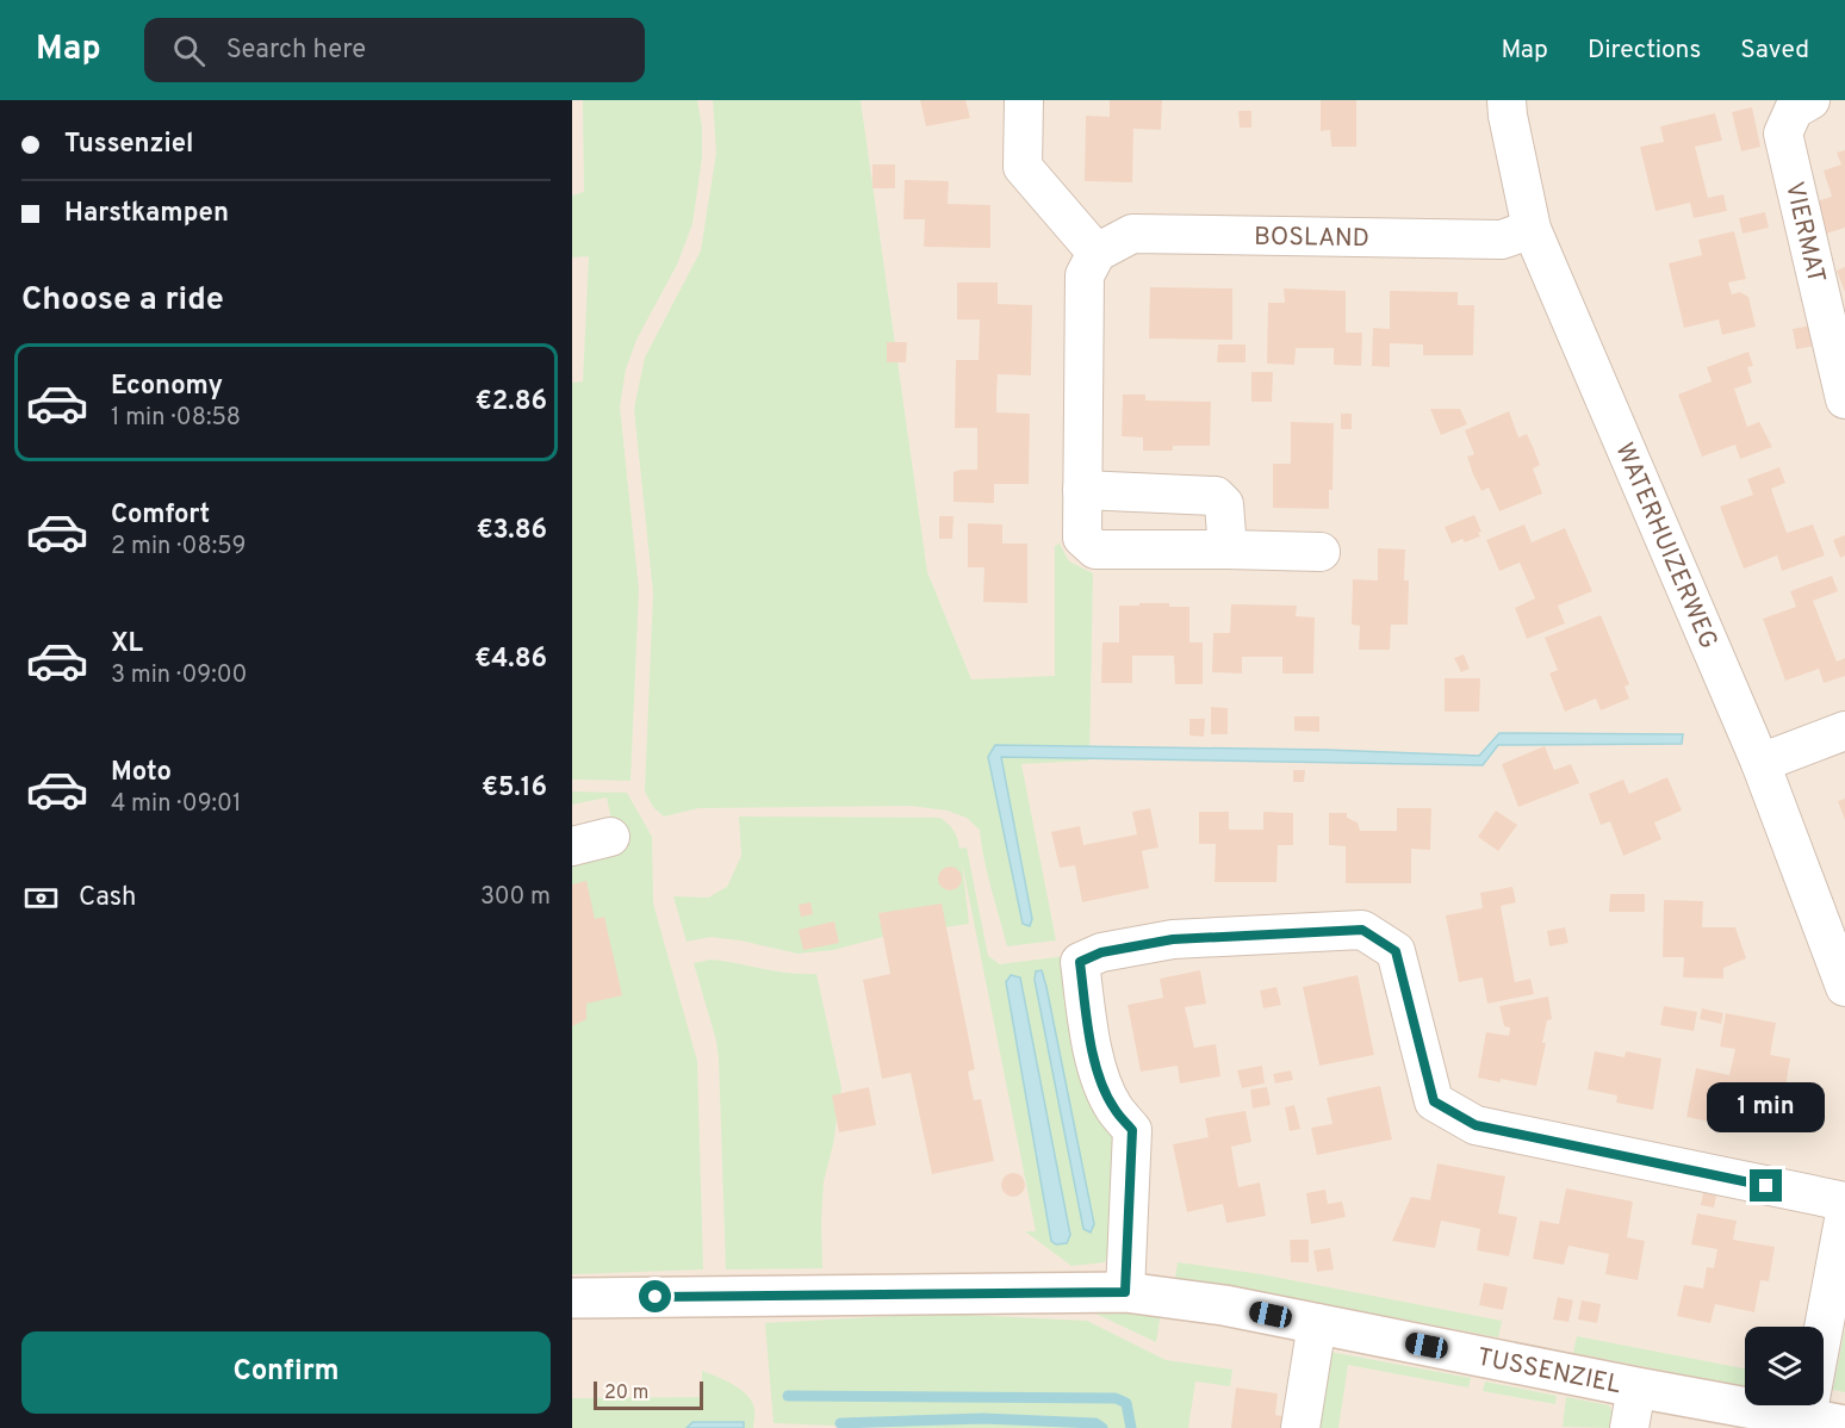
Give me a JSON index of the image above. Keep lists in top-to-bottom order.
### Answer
{
  "streets": {
    "street": [
      "VIERMAT",
      "BOSLAND",
      "WATERHUIZERWEG",
      "TUSSENZIEL"
    ]
  },
  "crossings": [
    ["BOSLAND", "WATERHUIZERWEG"]
  ],
  "scale_bar": "20 m",
  "page": {
    "header": "Map",
    "search": "Search here",
    "nav": ["Map", "Directions", "Saved"],
    "banner": ["Tussenziel", "Harstkampen"],
    "heading": "Choose a ride",
    "list": [
      {
        "name": "Economy",
        "note": "1 min · 08:58",
        "value": "€2.86"
      },
      {
        "name": "Comfort",
        "note": "2 min · 08:59",
        "value": "€3.86"
      },
      {
        "name": "XL",
        "note": "3 min · 09:00",
        "value": "€4.86"
      },
      {
        "name": "Moto",
        "note": "4 min · 09:01",
        "value": "€5.16"
      }
    ],
    "pay": ["Cash", "300 m"],
    "bubble": "1 min",
    "buttons": "Confirm",
    "scale": "20 m"
  }
}
